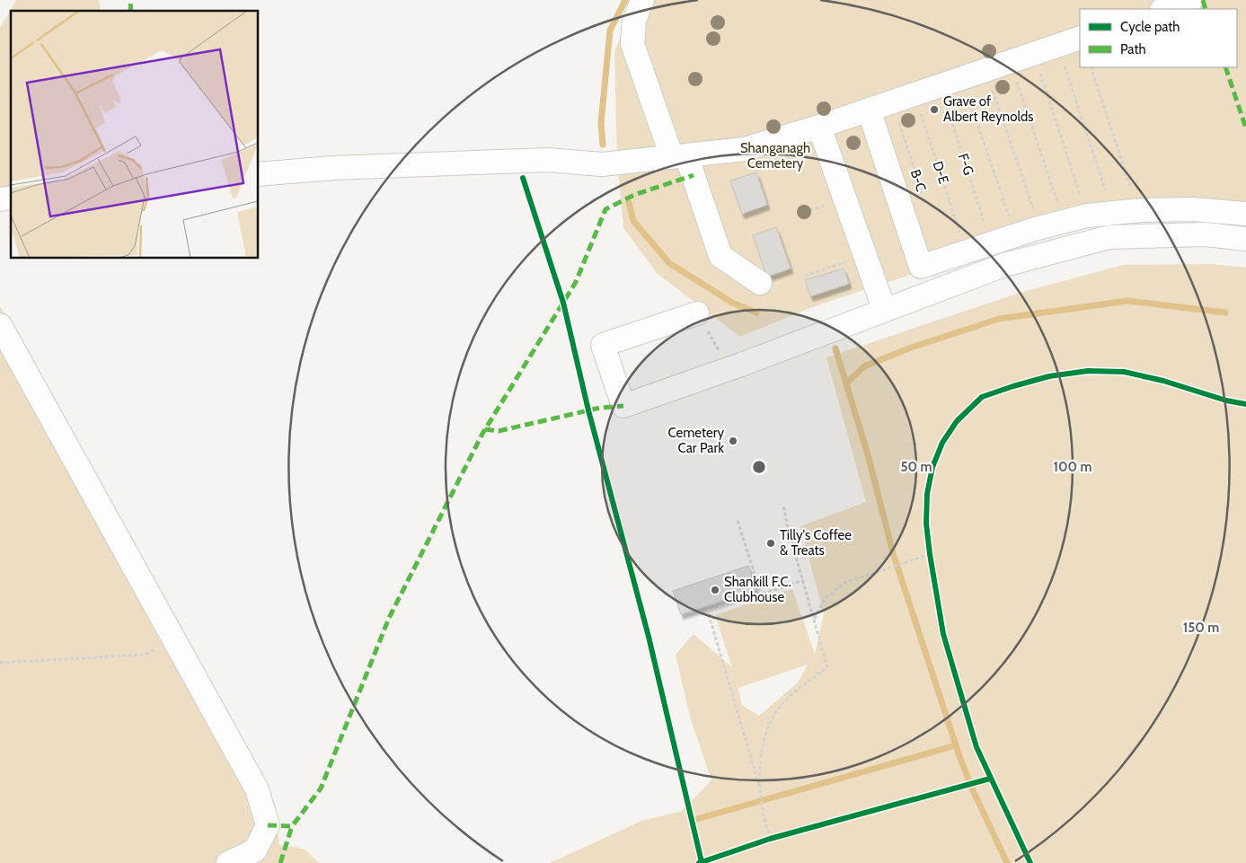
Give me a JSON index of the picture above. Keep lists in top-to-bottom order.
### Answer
{
  "streets": {
    "path": ["F-G", "D-E", "B-C"]
  },
  "crossings": [
    ["D-E", "B-C"]
  ],
  "parks": ["Shanganagh Cemetery"],
  "places": [
    "Grave of Albert Reynolds",
    "Cemetery Car Park",
    "Tilly's Coffee & Treats",
    "Shankill F.C. Clubhouse"
  ],
  "legend": ["Cycle path", "Path"],
  "rings": ["50 m", "100 m", "150 m"]
}
